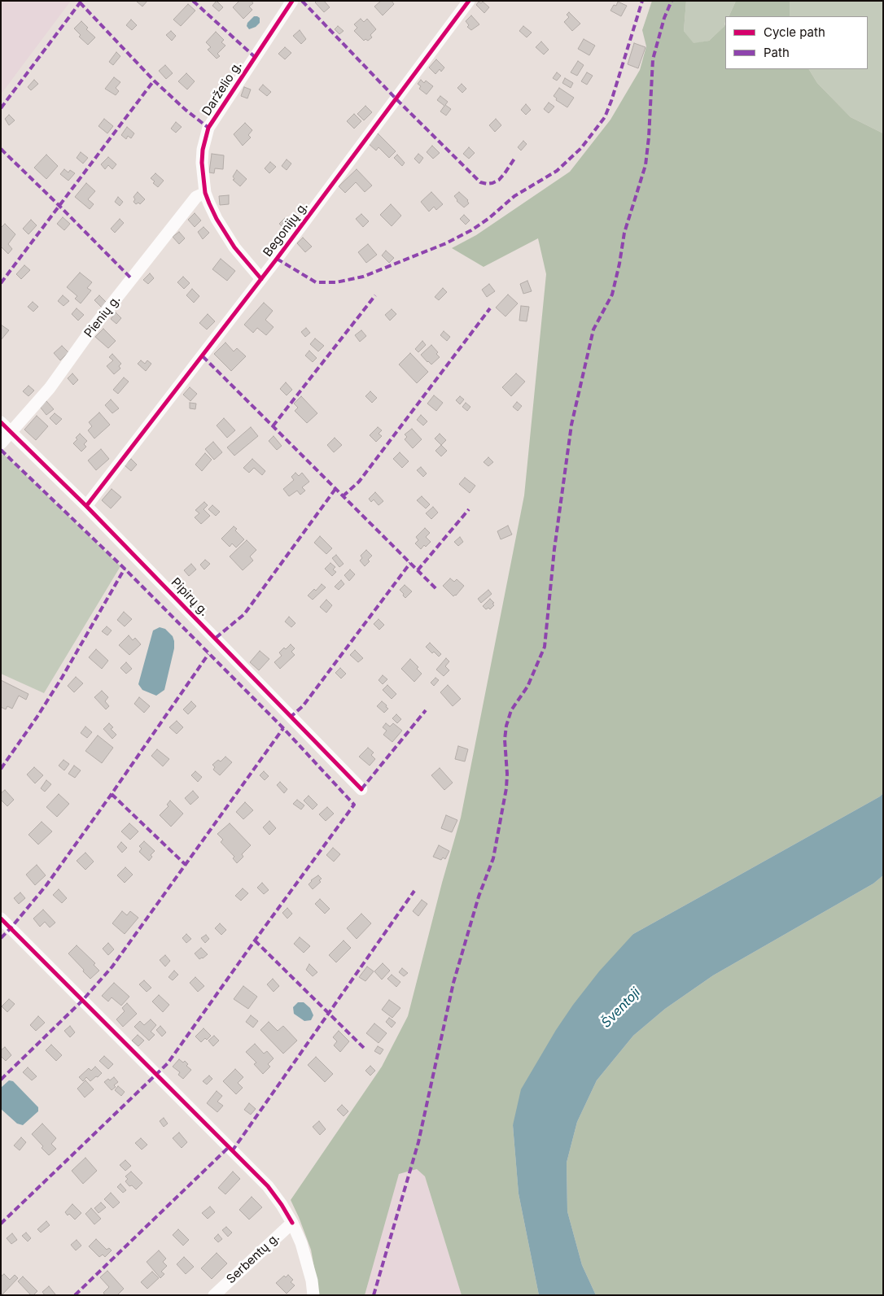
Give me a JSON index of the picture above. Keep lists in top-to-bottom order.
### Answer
{
  "streets": {
    "street": [
      "Darželio g.",
      "Begonijų g.",
      "Pienių g.",
      "Pipirų g.",
      "Serbentų g."
    ]
  },
  "crossings": [
    ["Darželio g.", "Begonijų g."],
    ["Darželio g.", "Pienių g."],
    ["Begonijų g.", "Pipirų g."],
    ["Pienių g.", "Pipirų g."]
  ],
  "water": ["Šventoji"],
  "legend": ["Cycle path", "Path"]
}
